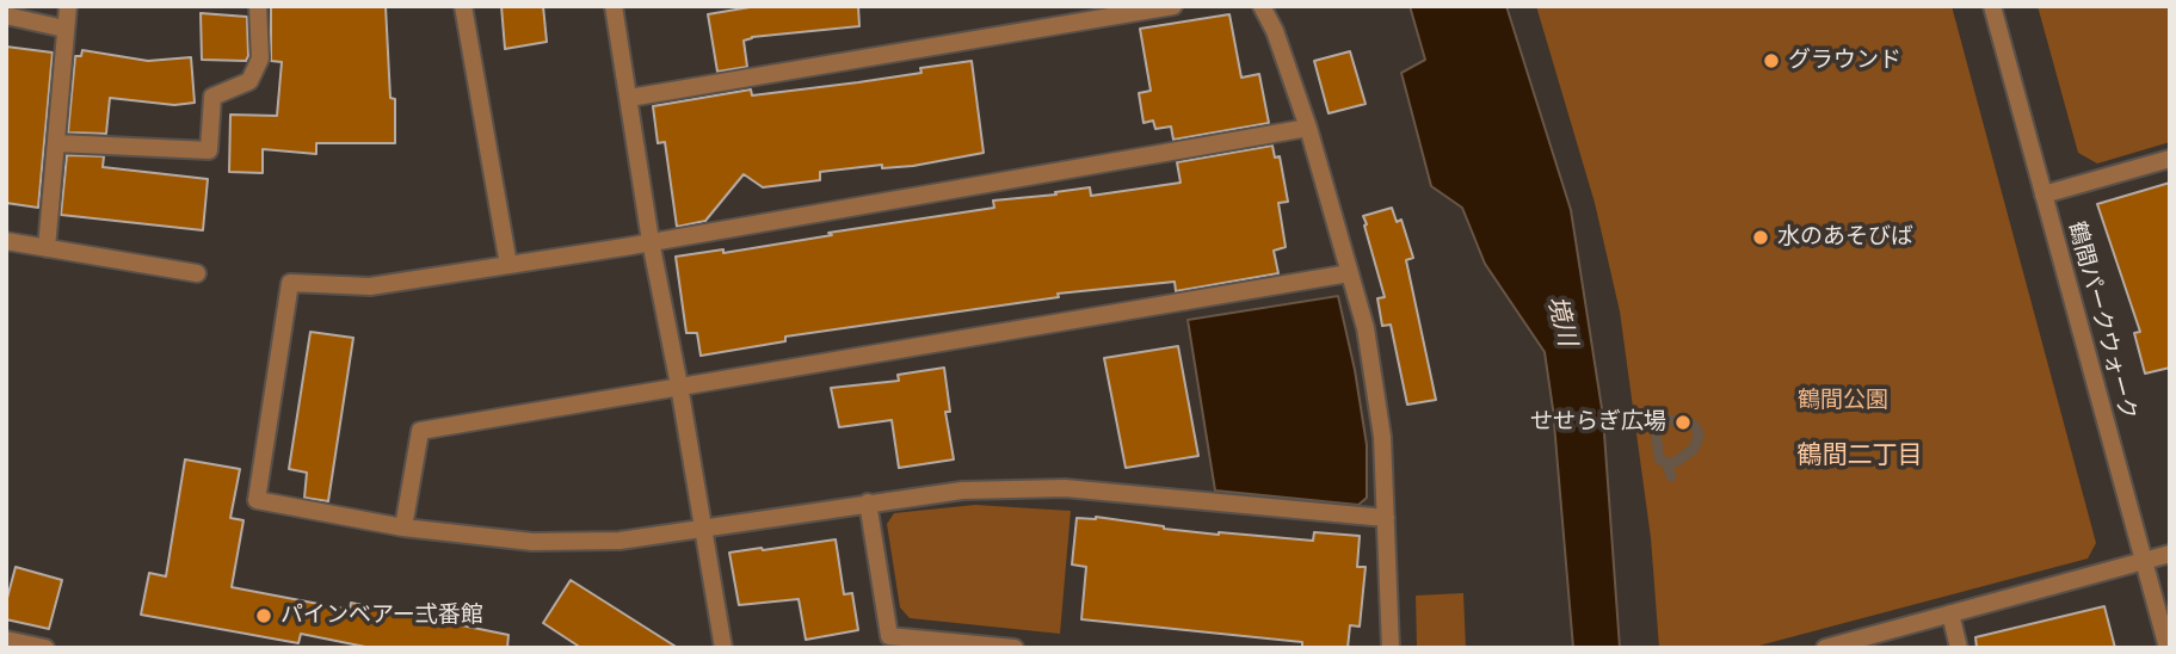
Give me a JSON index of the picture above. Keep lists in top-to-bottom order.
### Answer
{
  "streets": {
    "street": ["鶴間パークウォーク"]
  },
  "districts": ["鶴間二丁目"],
  "water": ["境川"],
  "parks": ["鶴間公園"],
  "places": [
    "グラウンド",
    "水のあそびば",
    "せせらぎ広場",
    "パインベアー弍番館"
  ]
}
